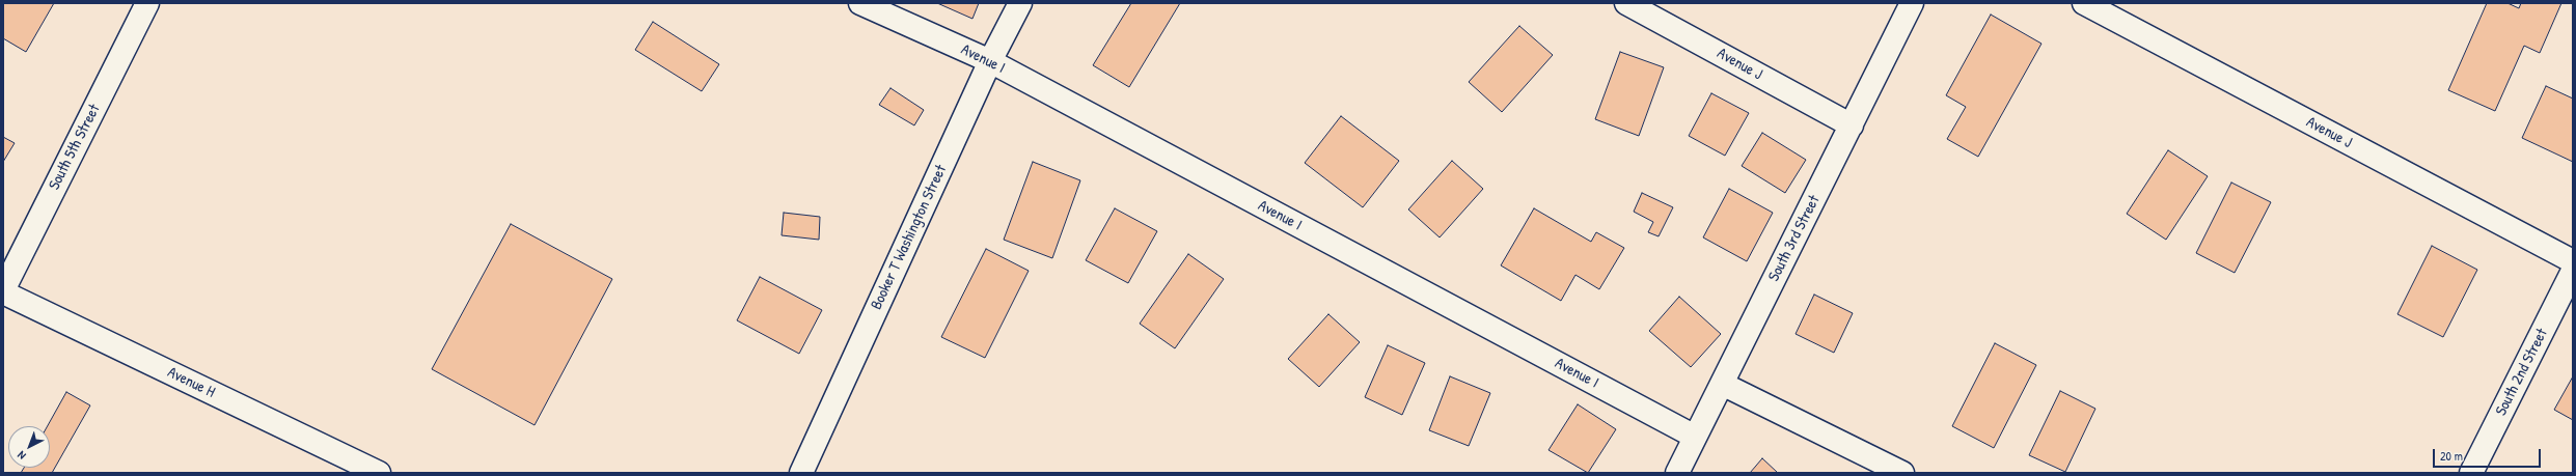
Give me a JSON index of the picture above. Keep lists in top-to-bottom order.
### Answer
{
  "streets": {
    "street": [
      "Avenue I",
      "Avenue J",
      "South 5th Street",
      "Booker T Washington Street",
      "South 3rd Street",
      "South 2nd Street",
      "Avenue H"
    ]
  },
  "crossings": [
    ["Avenue I", "Booker T Washington Street"],
    ["Avenue I", "South 3rd Street"],
    ["Avenue J", "South 3rd Street"],
    ["South 5th Street", "Avenue H"]
  ],
  "scale_bar": "20 m",
  "north": "bottom left"
}
